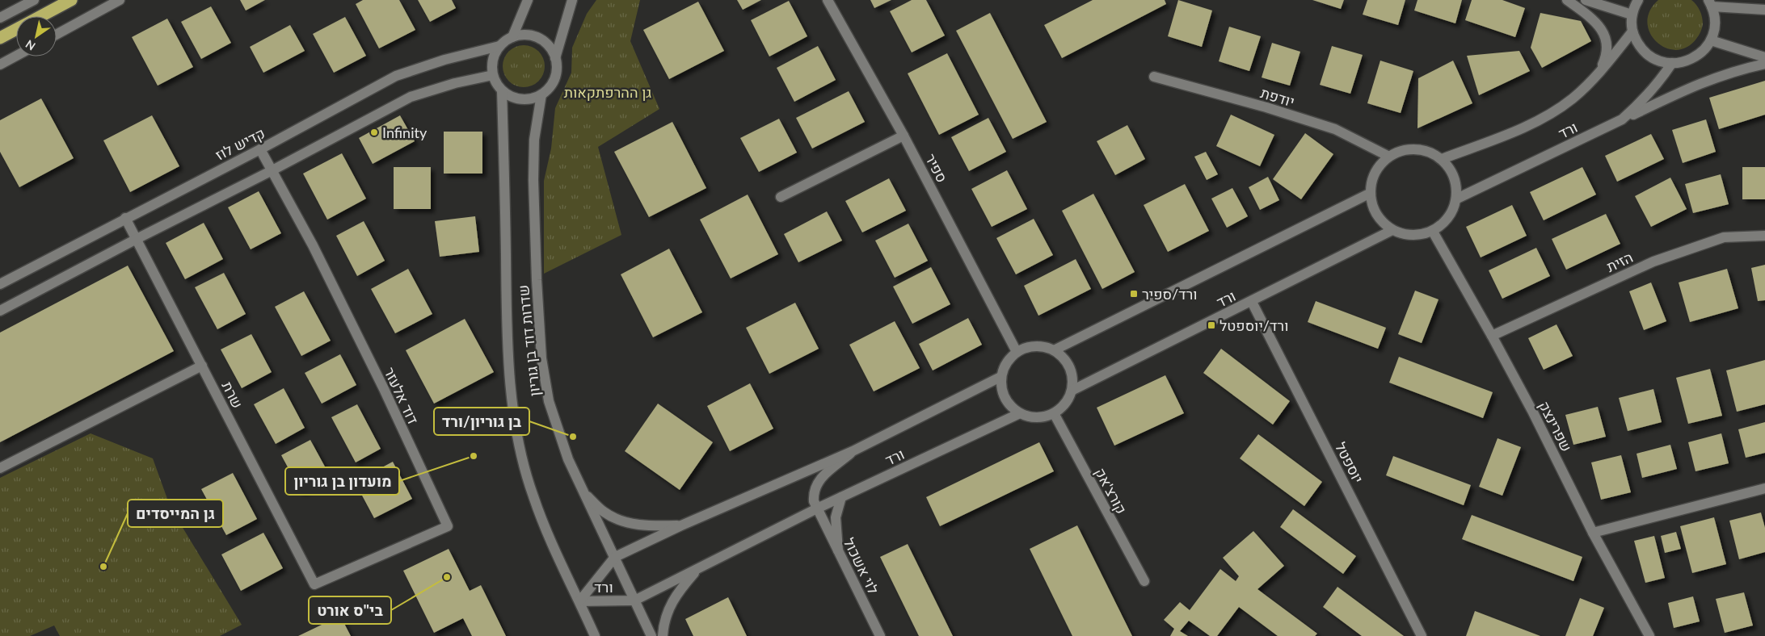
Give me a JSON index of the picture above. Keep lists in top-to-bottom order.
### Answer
{
  "streets": {
    "street": [
      "יודפת",
      "ורד",
      "קדיש לוז",
      "ספיר",
      "הזית",
      "שדרות דוד בן גוריון",
      "שרת",
      "דוד אלעזר",
      "שפרינצק",
      "יוספטל",
      "קורצ'אק",
      "לוי אשכול"
    ]
  },
  "crossings": [
    ["יודפת", "ורד"],
    ["יודפת", "שפרינצק"],
    ["ורד", "ספיר"],
    ["ורד", "שדרות דוד בן גוריון"],
    ["ורד", "שפרינצק"],
    ["ורד", "יוספטל"],
    ["ורד", "קורצ'אק"],
    ["ורד", "לוי אשכול"],
    ["קדיש לוז", "שדרות דוד בן גוריון"],
    ["קדיש לוז", "שרת"],
    ["קדיש לוז", "דוד אלעזר"],
    ["ספיר", "קורצ'אק"],
    ["הזית", "שפרינצק"],
    ["שרת", "דוד אלעזר"]
  ],
  "parks": ["גן ההרפתקאות"],
  "places": {
    "other": [
      "Infinity",
      "בן גוריון/ורד",
      "מועדון בן גוריון",
      "גן המייסדים",
      "בי\"ס אורט"
    ],
    "transit": ["ורד/ספיר", "ורד/יוספטל"]
  },
  "north": "bottom left"
}
